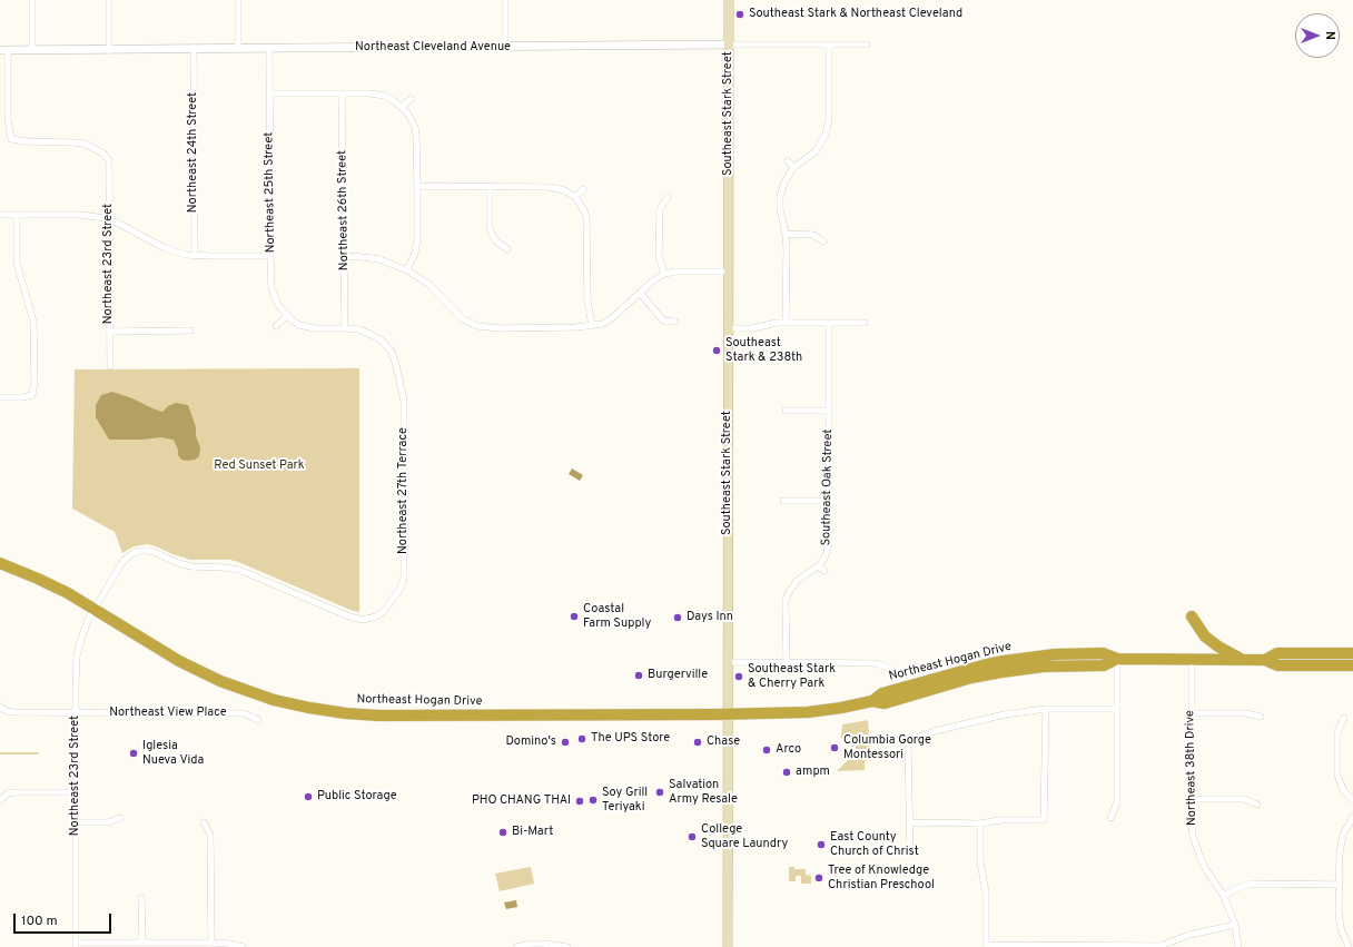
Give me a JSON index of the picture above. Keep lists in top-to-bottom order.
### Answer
{
  "streets": {
    "highway": ["Northeast Hogan Drive"],
    "main road": ["Southeast Stark Street"],
    "street": [
      "Northeast Cleveland Avenue",
      "Northeast 24th Street",
      "Northeast 25th Street",
      "Northeast 26th Street",
      "Northeast 23rd Street",
      "Southeast Oak Street",
      "Northeast 27th Terrace",
      "Northeast View Place",
      "Northeast 38th Drive"
    ]
  },
  "crossings": [
    ["Northeast Cleveland Avenue", "Southeast Stark Street"],
    ["Northeast Cleveland Avenue", "Northeast 24th Street"],
    ["Northeast Cleveland Avenue", "Northeast 25th Street"],
    ["Northeast Cleveland Avenue", "Northeast 23rd Street"],
    ["Southeast Stark Street", "Northeast Hogan Drive"],
    ["Northeast 25th Street", "Northeast 27th Terrace"],
    ["Northeast 26th Street", "Northeast 27th Terrace"],
    ["Northeast 23rd Street", "Northeast 27th Terrace"],
    ["Northeast 23rd Street", "Northeast Hogan Drive"],
    ["Northeast 23rd Street", "Northeast View Place"],
    ["Northeast Hogan Drive", "Northeast 38th Drive"]
  ],
  "parks": ["Red Sunset Park"],
  "places": [
    "Southeast Stark & Northeast Cleveland",
    "Southeast Stark & 238th",
    "Coastal Farm Supply",
    "Days Inn",
    "Burgerville",
    "Southeast Stark & Cherry Park",
    "The UPS Store",
    "Domino's",
    "Chase",
    "Columbia Gorge Montessori",
    "Arco",
    "Iglesia Nueva Vida",
    "ampm",
    "Salvation Army Resale",
    "Public Storage",
    "Soy Grill Teriyaki",
    "PHO CHANG THAI",
    "Bi-Mart",
    "College Square Laundry",
    "East County Church of Christ",
    "Tree of Knowledge Christian Preschool"
  ],
  "scale_bar": "100 m",
  "north": "right"
}
